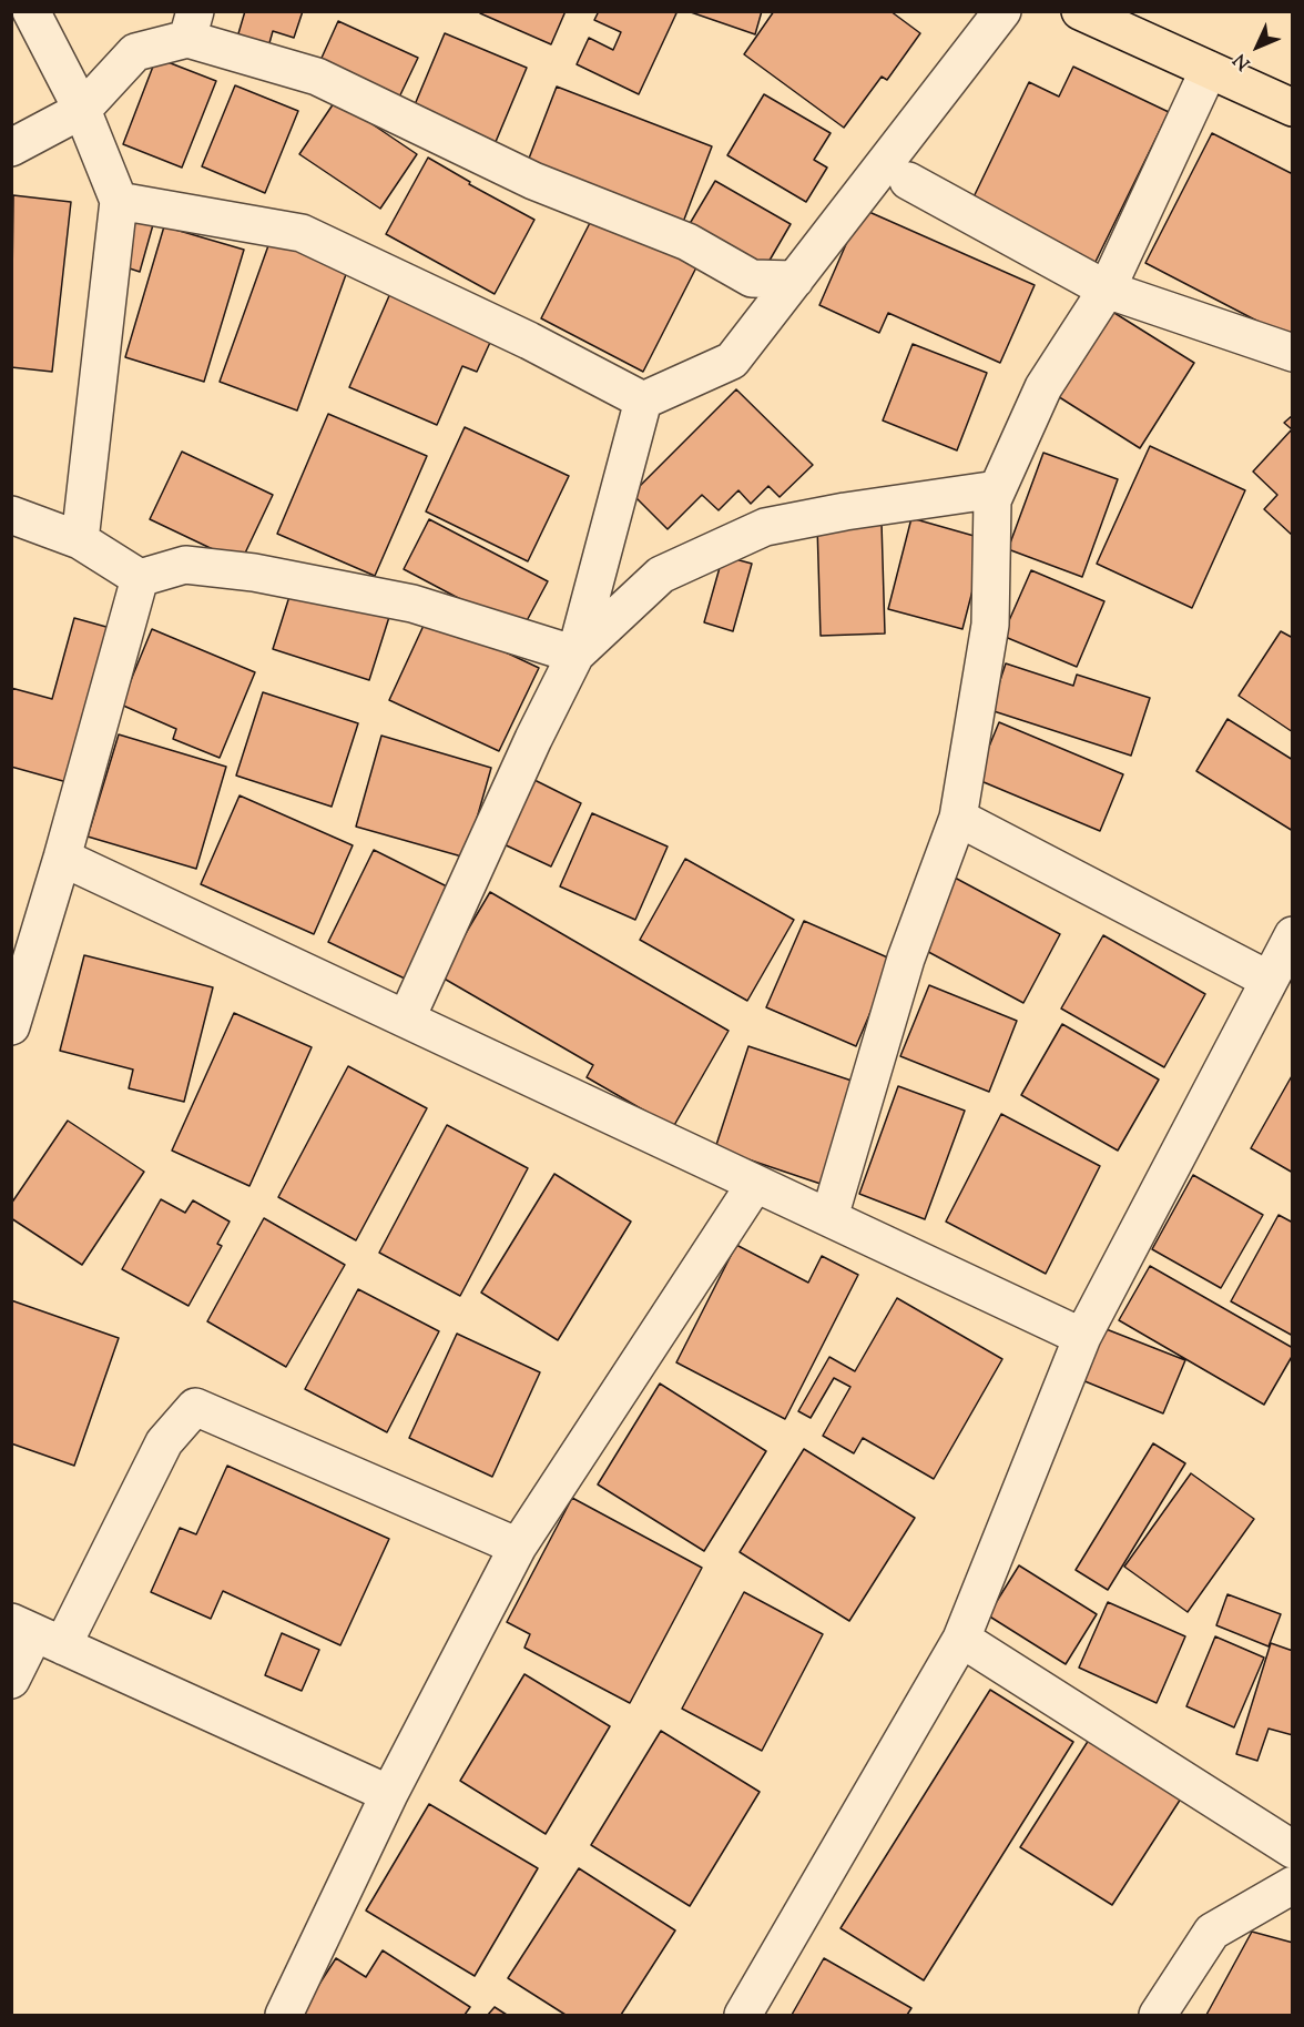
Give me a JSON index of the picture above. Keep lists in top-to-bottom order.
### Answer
{
  "north": "bottom left"
}
